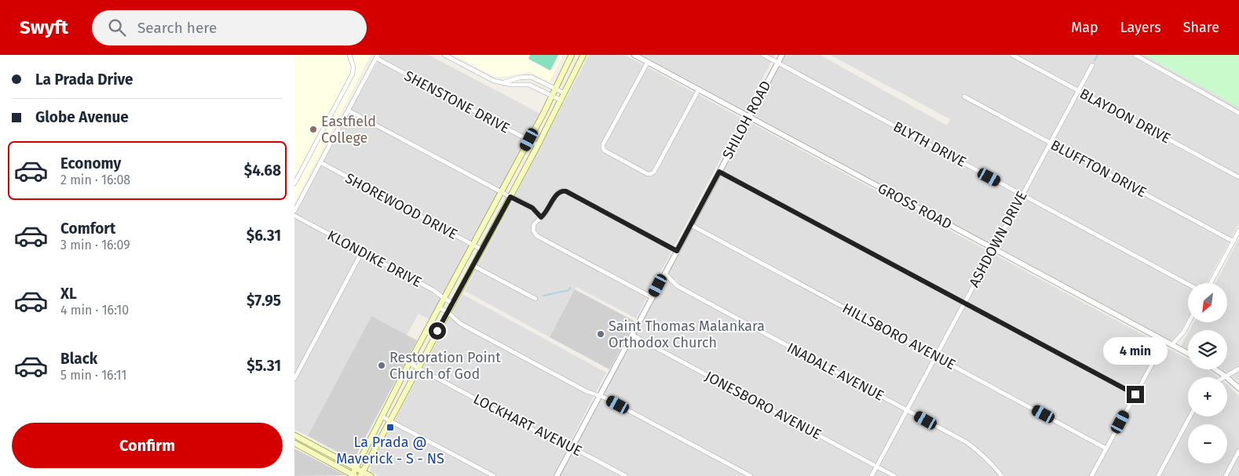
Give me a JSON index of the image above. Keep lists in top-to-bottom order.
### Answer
{
  "streets": {
    "street": [
      "SHENSTONE DRIVE",
      "BLAYDON DRIVE",
      "SHILOH ROAD",
      "BLYTH DRIVE",
      "BLUFFTON DRIVE",
      "SHOREWOOD DRIVE",
      "GROSS ROAD",
      "ASHDOWN DRIVE",
      "KLONDIKE DRIVE",
      "HILLSBORO AVENUE",
      "INADALE AVENUE",
      "JONESBORO AVENUE",
      "LOCKHART AVENUE"
    ]
  },
  "crossings": [
    ["BLAYDON DRIVE", "ASHDOWN DRIVE"],
    ["SHILOH ROAD", "BLYTH DRIVE"],
    ["SHILOH ROAD", "GROSS ROAD"],
    ["SHILOH ROAD", "HILLSBORO AVENUE"],
    ["SHILOH ROAD", "INADALE AVENUE"],
    ["SHILOH ROAD", "JONESBORO AVENUE"],
    ["SHILOH ROAD", "LOCKHART AVENUE"],
    ["BLYTH DRIVE", "ASHDOWN DRIVE"],
    ["BLUFFTON DRIVE", "ASHDOWN DRIVE"],
    ["GROSS ROAD", "ASHDOWN DRIVE"],
    ["ASHDOWN DRIVE", "HILLSBORO AVENUE"],
    ["ASHDOWN DRIVE", "INADALE AVENUE"],
    ["ASHDOWN DRIVE", "JONESBORO AVENUE"]
  ],
  "places": {
    "other": ["Eastfield College", "Saint Thomas Malankara Orthodox Church", "Restoration Point Church of God"],
    "transit": ["La Prada @ Maverick - S - NS"]
  },
  "north": "bottom left",
  "page": {
    "header": "Swyft",
    "search": "Search here",
    "nav": ["Map", "Layers", "Share"],
    "banner": ["La Prada Drive", "Globe Avenue"],
    "list": [
      {
        "name": "Economy",
        "note": "2 min · 16:08",
        "value": "$4.68"
      },
      {
        "name": "Comfort",
        "note": "3 min · 16:09",
        "value": "$6.31"
      },
      {
        "name": "XL",
        "note": "4 min · 16:10",
        "value": "$7.95"
      },
      {
        "name": "Black",
        "note": "5 min · 16:11",
        "value": "$5.31"
      }
    ],
    "map_buttons": ["+", "−"],
    "bubble": "4 min",
    "buttons": "Confirm"
  }
}
